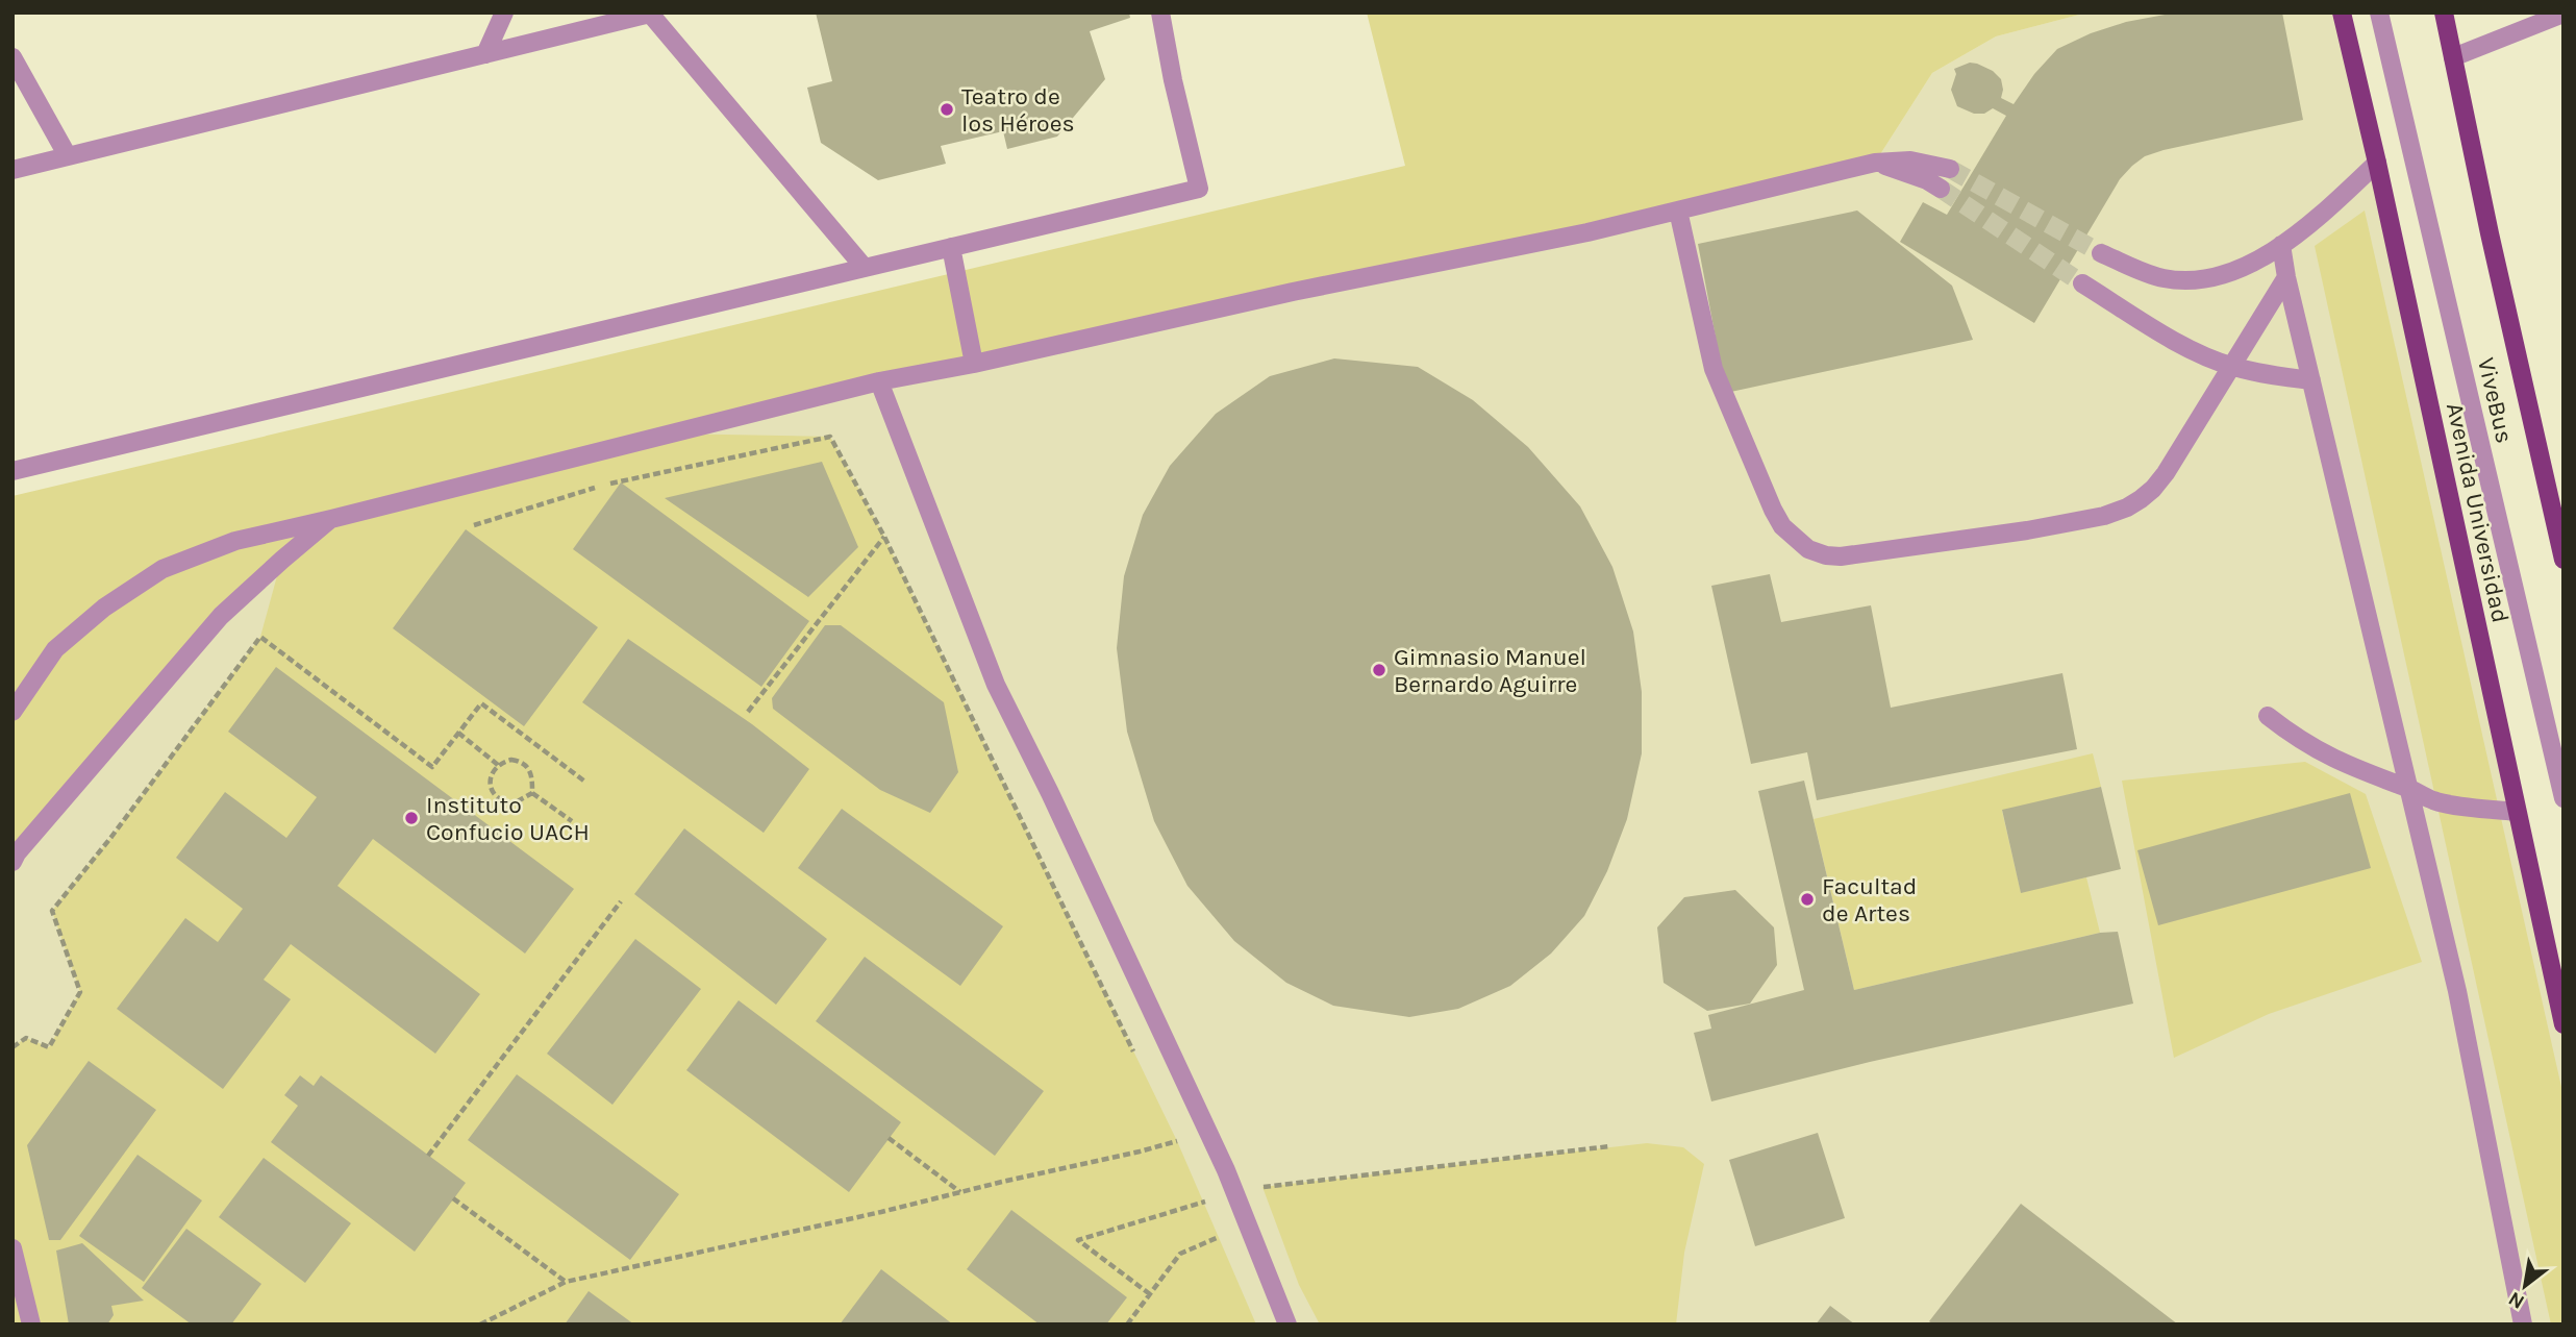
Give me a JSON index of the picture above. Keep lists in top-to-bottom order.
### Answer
{
  "streets": {
    "main road": ["Avenida Universidad"],
    "lane": ["ViveBus"]
  },
  "places": [
    "Teatro de los Héroes",
    "Gimnasio Manuel Bernardo Aguirre",
    "Instituto Confucio UACH",
    "Facultad de Artes"
  ],
  "north": "bottom left"
}
